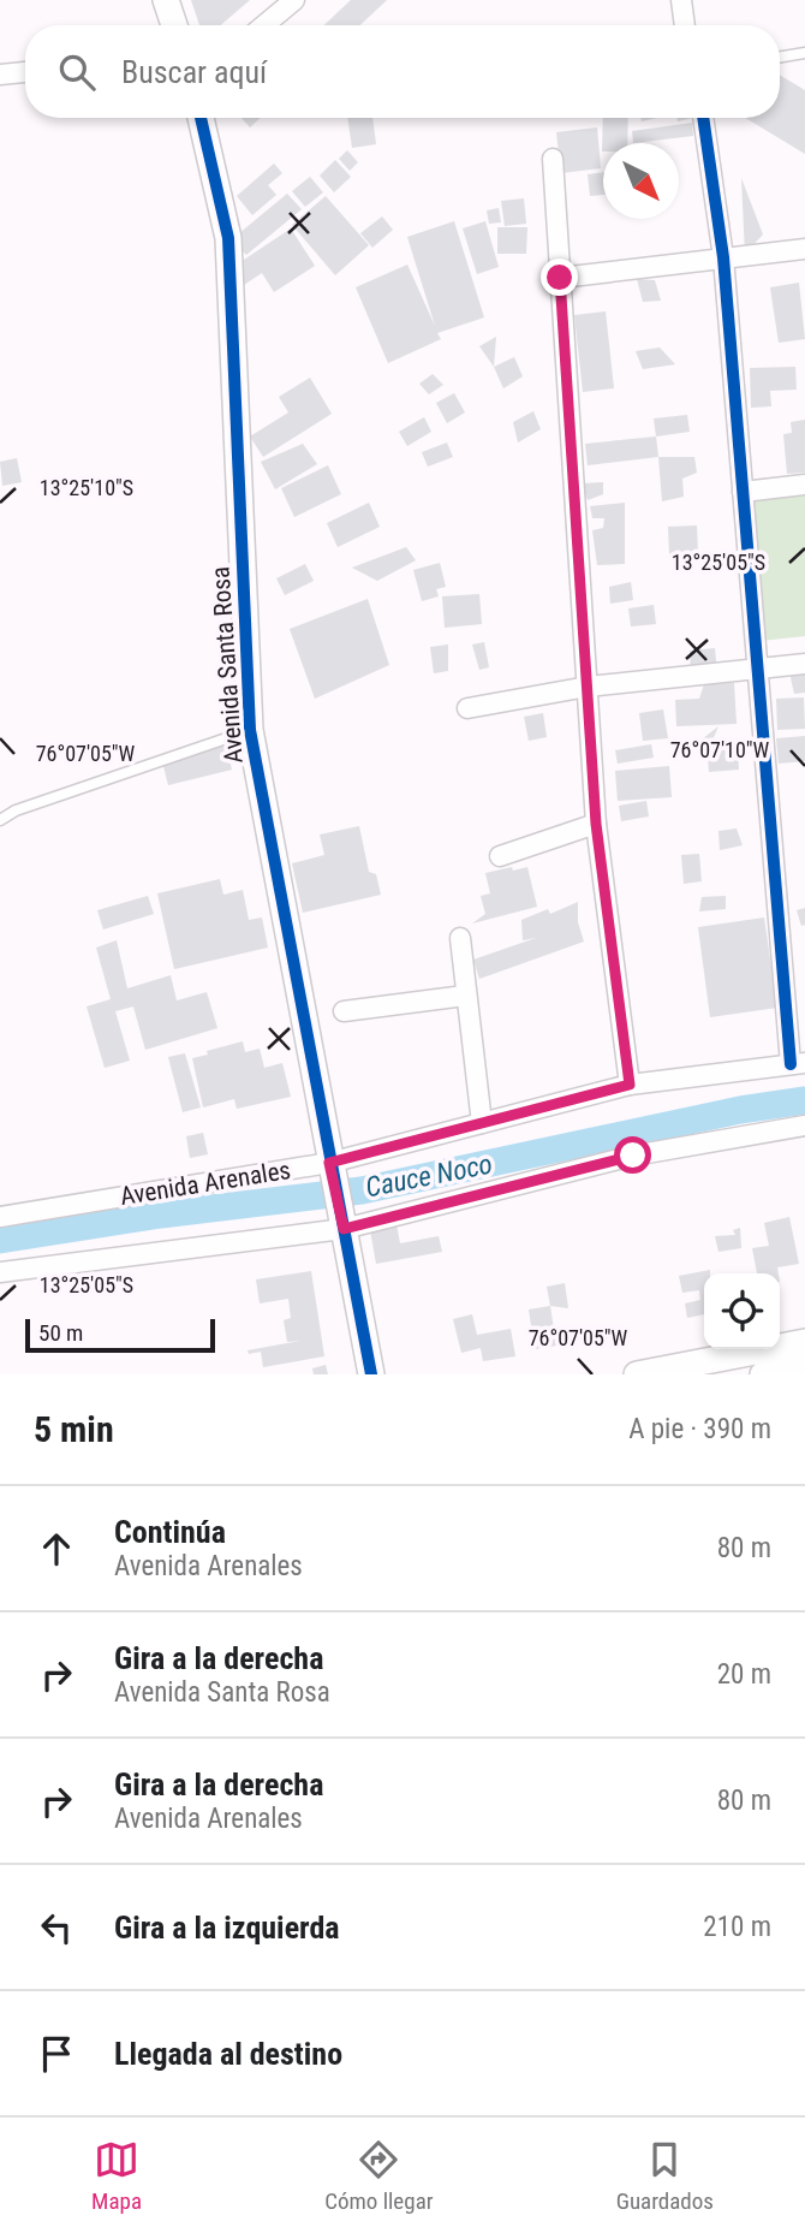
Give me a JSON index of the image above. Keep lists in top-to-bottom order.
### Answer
{
  "streets": {
    "street": ["Avenida Santa Rosa", "Avenida Arenales"]
  },
  "crossings": [
    ["Avenida Santa Rosa", "Avenida Arenales"]
  ],
  "water": ["Cauce Noco"],
  "scale_bar": "50 m",
  "north": "bottom right",
  "page": {
    "search": "Buscar aquí",
    "scale": "50 m",
    "heading": ["5 min", "A pie · 390 m"],
    "list": [
      ["Continúa", "Avenida Arenales", "80 m"],
      ["Gira a la derecha", "Avenida Santa Rosa", "20 m"],
      ["Gira a la derecha", "Avenida Arenales", "80 m"],
      ["Gira a la izquierda", "210 m"],
      "Llegada al destino"
    ],
    "nav": ["Mapa", "Cómo llegar", "Guardados"]
  },
  "coordinates": [
    "13°25'10\"S",
    "13°25'05\"S",
    "76°07'10\"W",
    "76°07'05\"W"
  ]
}
